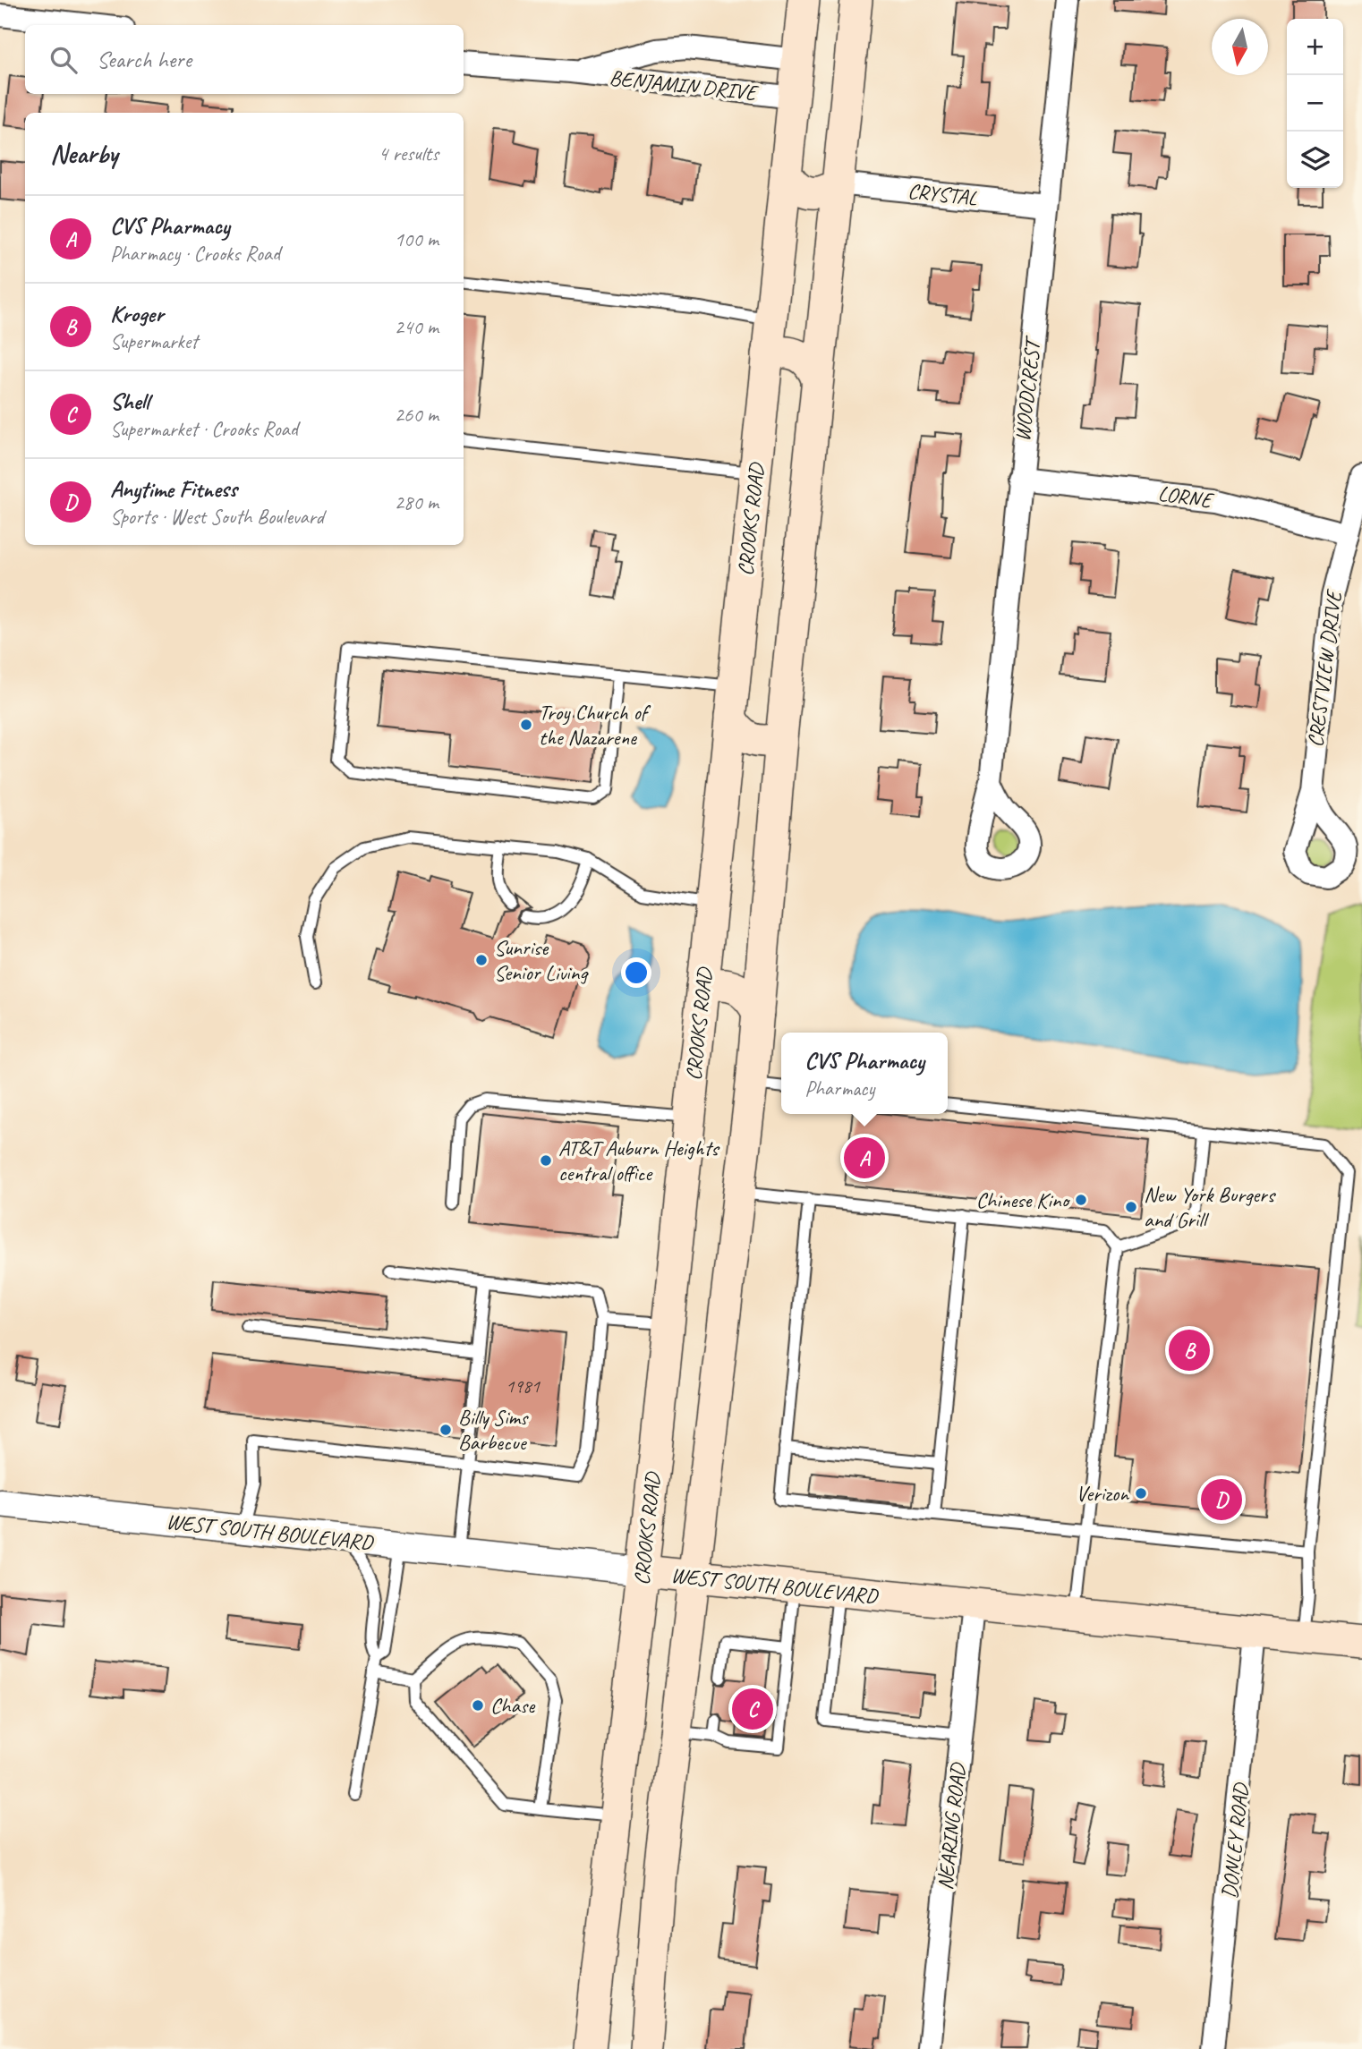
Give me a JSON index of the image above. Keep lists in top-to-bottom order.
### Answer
{
  "streets": {
    "main road": ["CROOKS ROAD", "WEST SOUTH BOULEVARD"],
    "street": [
      "BENJAMIN DRIVE",
      "CRYSTAL",
      "WOODCREST",
      "LORNE",
      "CRESTVIEW DRIVE",
      "NEARING ROAD",
      "DONLEY ROAD"
    ]
  },
  "crossings": [
    ["BENJAMIN DRIVE", "CROOKS ROAD"],
    ["CRYSTAL", "WOODCREST"],
    ["WOODCREST", "LORNE"],
    ["LORNE", "CRESTVIEW DRIVE"],
    ["CROOKS ROAD", "WEST SOUTH BOULEVARD"],
    ["WEST SOUTH BOULEVARD", "NEARING ROAD"],
    ["WEST SOUTH BOULEVARD", "DONLEY ROAD"]
  ],
  "places": [
    "Troy Church of the Nazarene",
    "Sunrise Senior Living",
    "AT&T Auburn Heights central office",
    "Chinese Kino",
    "New York Burgers and Grill",
    "Billy Sims Barbecue",
    "Verizon",
    "Chase"
  ],
  "house_numbers": ["1981"],
  "north": "bottom",
  "page": {
    "map_buttons": ["+", "−"],
    "search": "Search here",
    "heading": ["Nearby", "4 results"],
    "list": [
      {
        "mark": "A",
        "name": "CVS Pharmacy",
        "note": "Pharmacy · Crooks Road",
        "value": "100 m"
      },
      {
        "mark": "B",
        "name": "Kroger",
        "note": "Supermarket",
        "value": "240 m"
      },
      {
        "mark": "C",
        "name": "Shell",
        "note": "Supermarket · Crooks Road",
        "value": "260 m"
      },
      {
        "mark": "D",
        "name": "Anytime Fitness",
        "note": "Sports · West South Boulevard",
        "value": "280 m"
      }
    ],
    "popup": ["CVS Pharmacy", "Pharmacy"],
    "pins": [
      "A",
      "B",
      "D",
      "C"
    ]
  }
}
